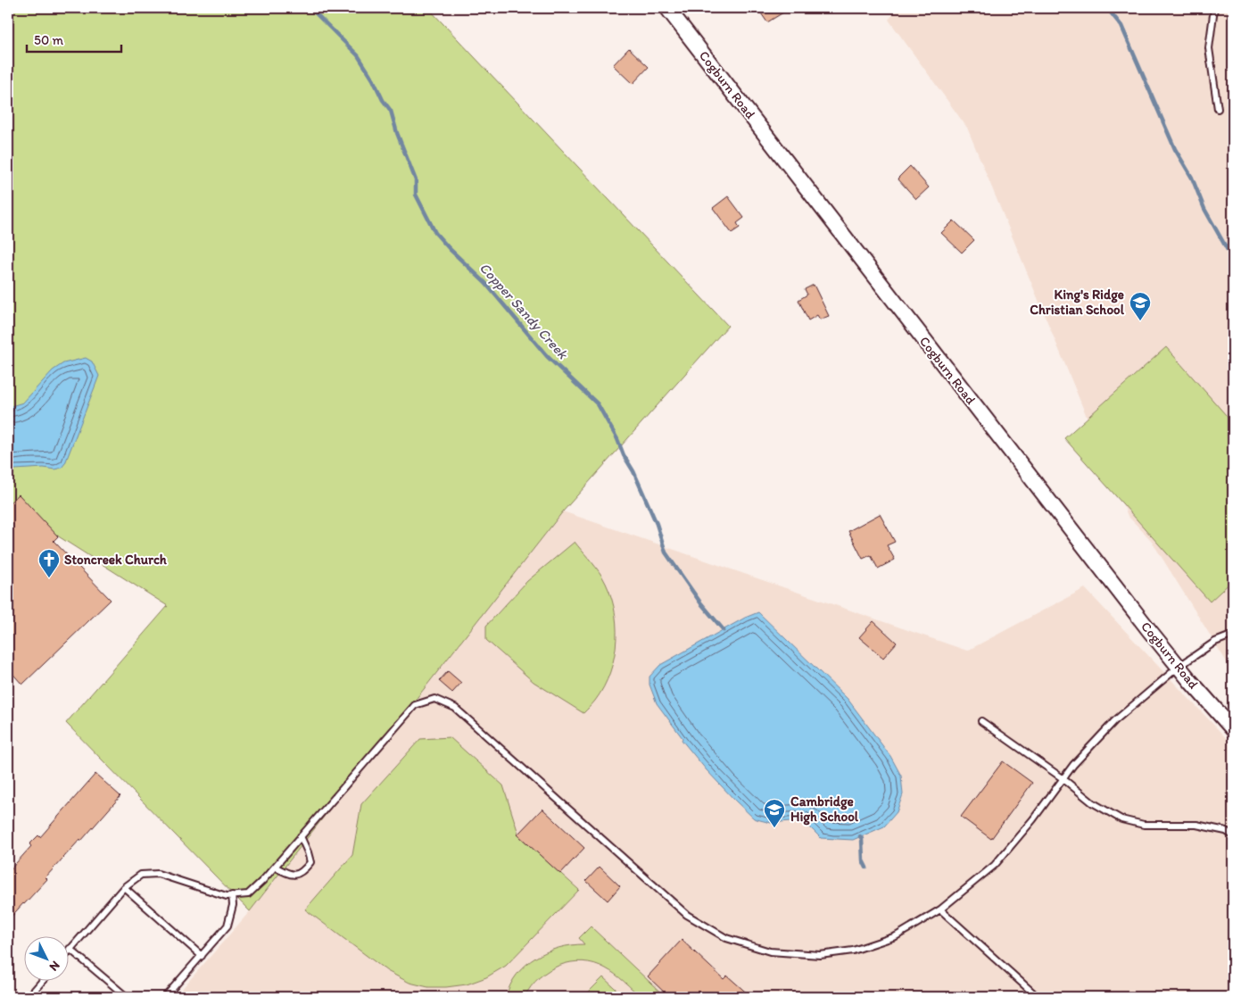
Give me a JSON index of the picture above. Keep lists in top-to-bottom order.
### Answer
{
  "streets": {
    "street": ["Cogburn Road"]
  },
  "water": ["Copper Sandy Creek"],
  "places": {
    "school or university": ["King's Ridge Christian School", "Cambridge High School"],
    "church": ["Stoncreek Church"]
  },
  "scale_bar": "50 m",
  "north": "bottom right"
}
